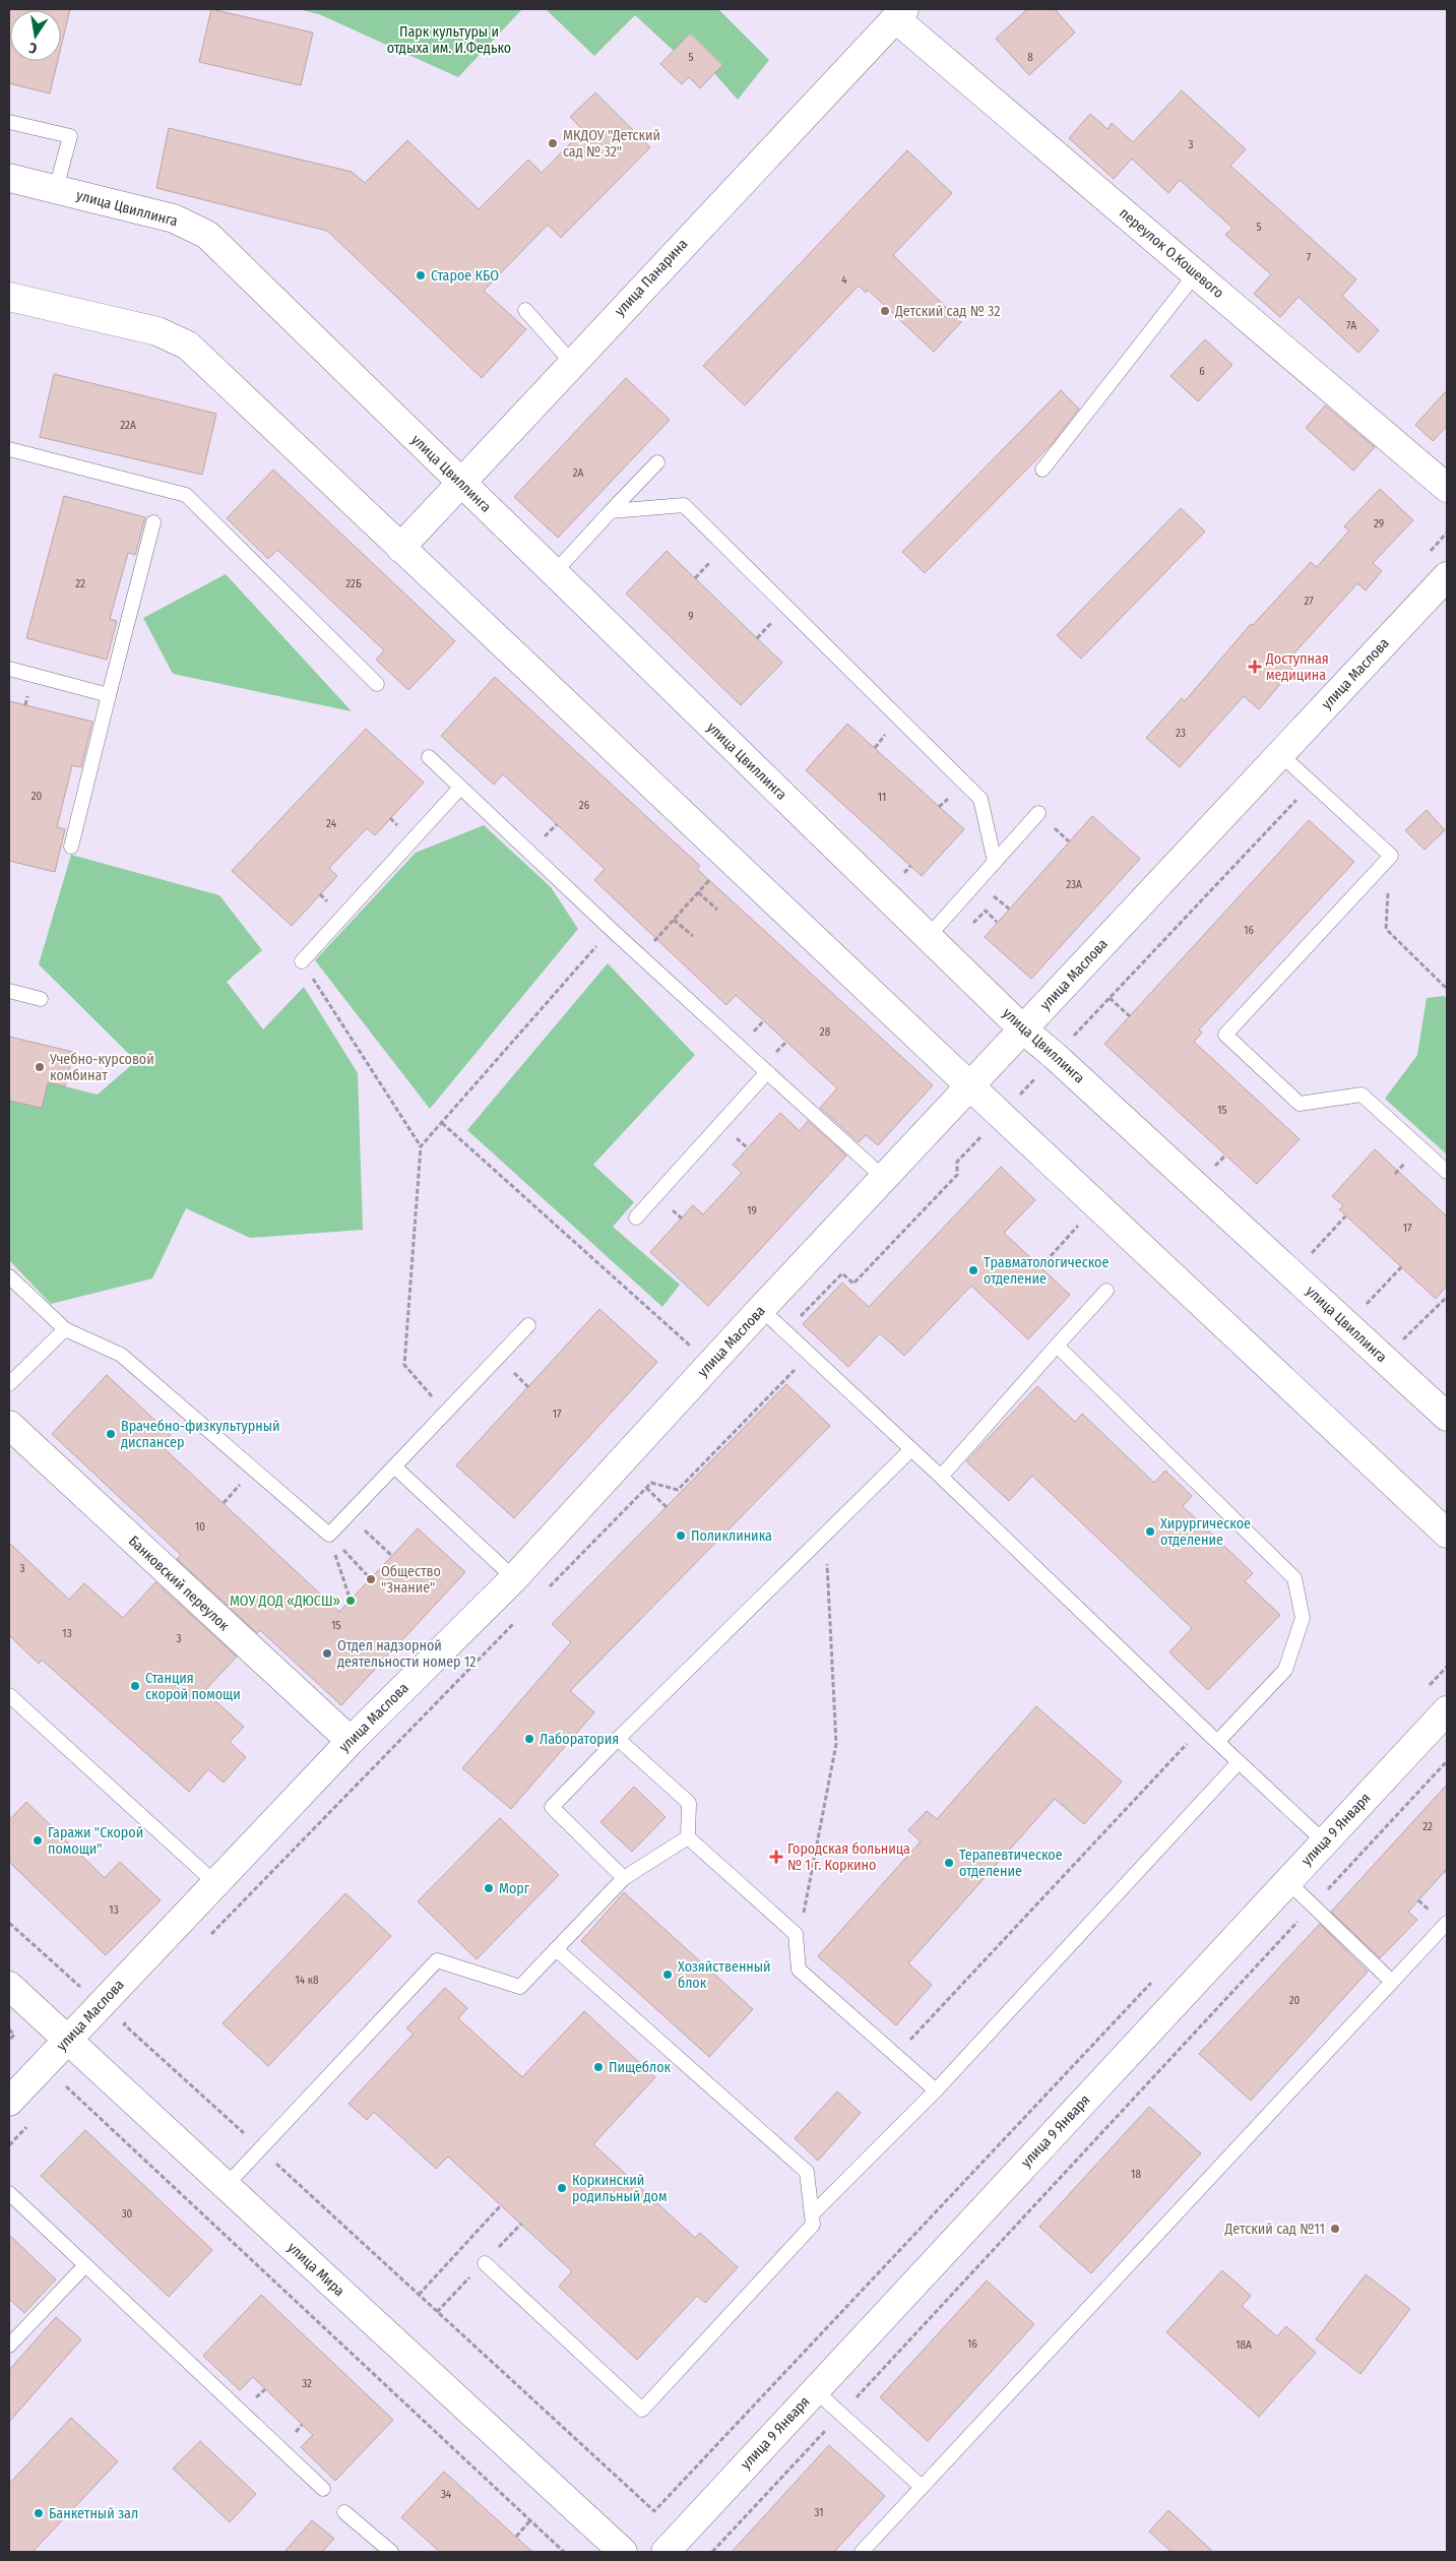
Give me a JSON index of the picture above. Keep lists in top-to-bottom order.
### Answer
{
  "streets": {
    "street": [
      "улица Цвиллинга",
      "переулок О.Кошевого",
      "улица Панарина",
      "улица Маслова",
      "Банковский переулок",
      "улица 9 Января",
      "улица Мира"
    ]
  },
  "crossings": [
    ["улица Цвиллинга", "улица Панарина"],
    ["улица Цвиллинга", "улица Маслова"],
    ["переулок О.Кошевого", "улица Панарина"],
    ["улица Маслова", "Банковский переулок"],
    ["улица Маслова", "улица Мира"]
  ],
  "parks": ["Парк культуры и отдыха им. И.Федько"],
  "places": {
    "other": [
      "МКДОУ \"Детский сад № 32\"",
      "Старое КБО",
      "Детский сад № 32",
      "Учебно-курсовой комбинат",
      "Травматологическое отделение",
      "Врачебно-физкультурный диспансер",
      "Хирургическое отделение",
      "Поликлиника",
      "Общество \"Знание\"",
      "МОУ ДОД «ДЮСШ»",
      "Отдел надзорной деятельности номер 12",
      "Станция скорой помощи",
      "Лаборатория",
      "Гаражи \"Скорой помощи\"",
      "Терапевтическое отделение",
      "Морг",
      "Хозяйственный блок",
      "Пищеблок",
      "Коркинский родильный дом",
      "Детский сад №11",
      "Банкетный зал"
    ],
    "health": ["Доступная медицина", "Городская больница № 1 г. Коркино"]
  },
  "house_numbers": [
    "5",
    "8",
    "3",
    "5",
    "7",
    "4",
    "7А",
    "6",
    "22А",
    "2А",
    "29",
    "22",
    "22Б",
    "27",
    "9",
    "23",
    "20",
    "11",
    "26",
    "24",
    "23А",
    "16",
    "28",
    "15",
    "19",
    "17",
    "17",
    "10",
    "3",
    "15",
    "13",
    "3",
    "22",
    "13",
    "14 к8",
    "20",
    "18",
    "30",
    "16",
    "18А",
    "32",
    "34",
    "31"
  ],
  "north": "bottom"
}
